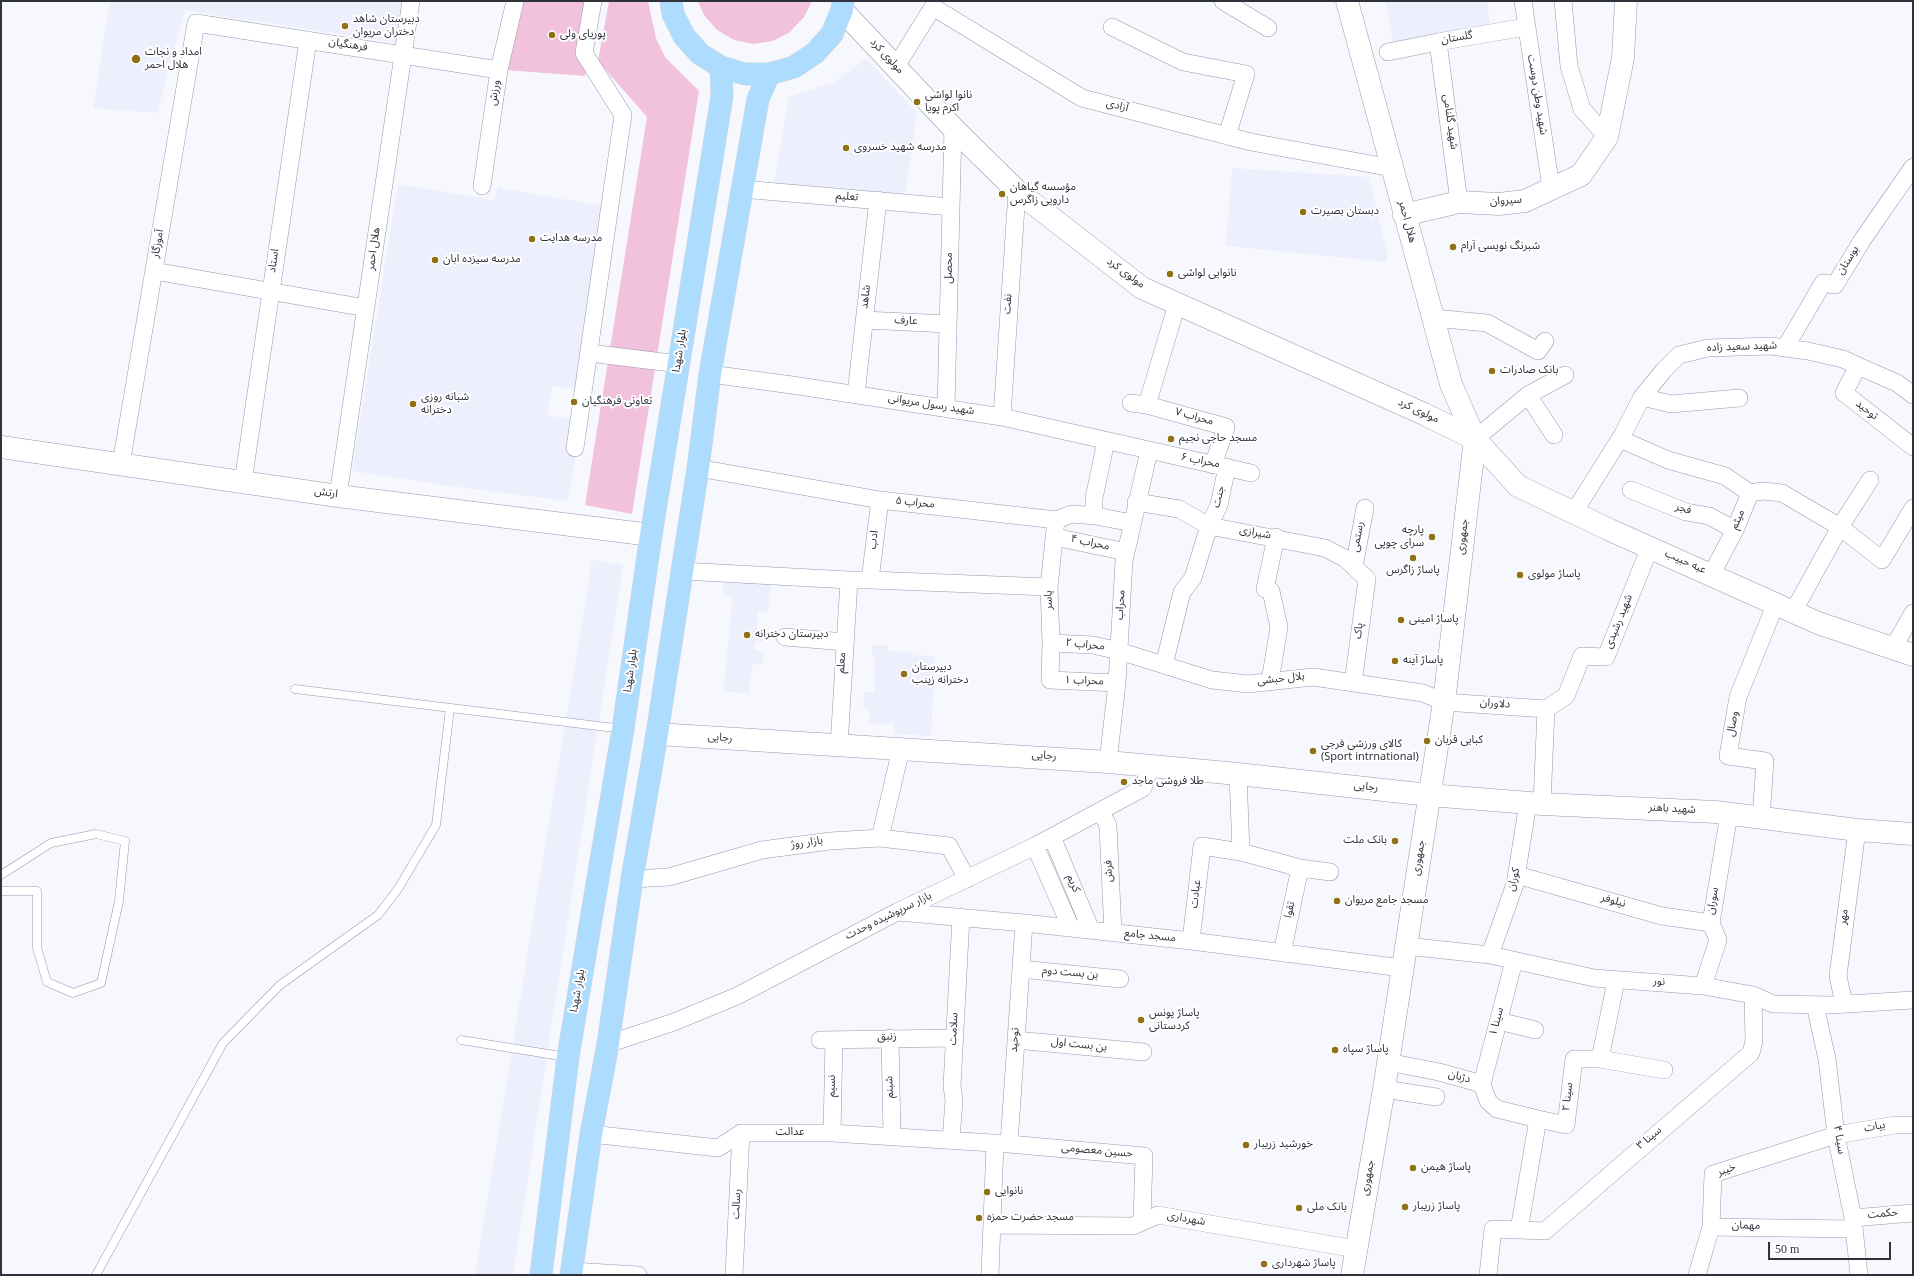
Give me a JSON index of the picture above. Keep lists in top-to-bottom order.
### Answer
{
  "streets": {
    "main road": ["بلوار شهدا"],
    "street": [
      "گلستان",
      "فرهنگیان",
      "مولوی کرد",
      "ورزش",
      "شهید وطن دوست",
      "آزادی",
      "شهید گلنامی",
      "تعلیم",
      "سیروان",
      "هلال احمر",
      "آموزگار",
      "استاد",
      "بوستان",
      "محصل",
      "شاهد",
      "نفت",
      "عارف",
      "شهید سعید زاده",
      "شهید رسول مریوانی",
      "توحید",
      "محراب ۷",
      "محراب ۶",
      "ارتش",
      "جنت",
      "محراب ۵",
      "فجر",
      "میثم",
      "شیرازی",
      "رستمی",
      "جمهوری",
      "ادب",
      "محراب ۴",
      "عبه حبیب",
      "یاسر",
      "محراب",
      "شهید رشیدی",
      "پاک",
      "محراب ۲",
      "معلم",
      "بلال حبشی",
      "محراب ۱",
      "دلاوران",
      "وصال",
      "رجایی",
      "شهید باهنر",
      "بازار روژ",
      "فرش",
      "کوران",
      "کریم",
      "عبادت",
      "سوران",
      "نیلوفر",
      "تقوا",
      "بازار سرپوشیده وحدت",
      "مهر",
      "مسجد جامع",
      "بن بست دوم",
      "نور",
      "سینا ۱",
      "سلامت",
      "زنبق",
      "بن بست اول",
      "دژبان",
      "نسیم",
      "شبنم",
      "سینا ۲",
      "بیات",
      "عدالت",
      "سینا ۳",
      "سینا ۴",
      "حسین معصومی",
      "خیبر",
      "رسالت",
      "حکمت",
      "شهرداری",
      "مهمان"
    ]
  },
  "crossings": [
    ["گلستان", "شهید وطن دوست"],
    ["گلستان", "شهید گلنامی"],
    ["فرهنگیان", "ورزش"],
    ["فرهنگیان", "هلال احمر"],
    ["فرهنگیان", "آموزگار"],
    ["فرهنگیان", "استاد"],
    ["مولوی کرد", "آزادی"],
    ["مولوی کرد", "هلال احمر"],
    ["مولوی کرد", "محصل"],
    ["مولوی کرد", "نفت"],
    ["مولوی کرد", "محراب ۷"],
    ["مولوی کرد", "جمهوری"],
    ["مولوی کرد", "عبه حبیب"],
    ["شهید وطن دوست", "سیروان"],
    ["آزادی", "هلال احمر"],
    ["شهید گلنامی", "سیروان"],
    ["تعلیم", "محصل"],
    ["تعلیم", "شاهد"],
    ["سیروان", "هلال احمر"],
    ["هلال احمر", "ارتش"],
    ["هلال احمر", "جمهوری"],
    ["هلال احمر", "عبه حبیب"],
    ["آموزگار", "ارتش"],
    ["استاد", "ارتش"],
    ["بوستان", "شهید سعید زاده"],
    ["محصل", "عارف"],
    ["محصل", "شهید رسول مریوانی"],
    ["شاهد", "عارف"],
    ["شاهد", "شهید رسول مریوانی"],
    ["نفت", "شهید رسول مریوانی"],
    ["شهید سعید زاده", "توحید"],
    ["شهید سعید زاده", "عبه حبیب"],
    ["بلوار شهدا", "ارتش"],
    ["شهید رسول مریوانی", "محراب ۶"],
    ["شهید رسول مریوانی", "محراب"],
    ["توحید", "مسجد جامع"],
    ["توحید", "بن بست دوم"],
    ["توحید", "بن بست اول"],
    ["توحید", "عدالت"],
    ["توحید", "حسین معصومی"],
    ["توحید", "شهرداری"],
    ["محراب ۷", "محراب ۶"],
    ["محراب ۷", "جنت"],
    ["محراب ۶", "جنت"],
    ["محراب ۶", "محراب"],
    ["جنت", "شیرازی"],
    ["جنت", "بلال حبشی"],
    ["محراب ۵", "ادب"],
    ["محراب ۵", "یاسر"],
    ["محراب ۵", "محراب"],
    ["فجر", "میثم"],
    ["میثم", "عبه حبیب"],
    ["شیرازی", "رستمی"],
    ["شیرازی", "محراب"],
    ["شیرازی", "پاک"],
    ["جمهوری", "عبه حبیب"],
    ["جمهوری", "بلال حبشی"],
    ["جمهوری", "دلاوران"],
    ["جمهوری", "رجایی"],
    ["جمهوری", "شهید باهنر"],
    ["جمهوری", "مسجد جامع"],
    ["جمهوری", "نور"],
    ["جمهوری", "دژبان"],
    ["جمهوری", "شهرداری"],
    ["محراب ۴", "یاسر"],
    ["محراب ۴", "محراب"],
    ["عبه حبیب", "شهید رشیدی"],
    ["عبه حبیب", "وصال"],
    ["یاسر", "محراب ۲"],
    ["یاسر", "محراب ۱"],
    ["محراب", "محراب ۲"],
    ["محراب", "بلال حبشی"],
    ["محراب", "محراب ۱"],
    ["محراب", "رجایی"],
    ["شهید رشیدی", "دلاوران"],
    ["پاک", "بلال حبشی"],
    ["محراب ۲", "بلال حبشی"],
    ["معلم", "رجایی"],
    ["بلال حبشی", "دلاوران"],
    ["وصال", "شهید باهنر"],
    ["رجایی", "شهید باهنر"],
    ["رجایی", "بازار سرپوشیده وحدت"],
    ["شهید باهنر", "کوران"],
    ["شهید باهنر", "سوران"],
    ["شهید باهنر", "مهر"],
    ["بازار روژ", "بازار سرپوشیده وحدت"],
    ["فرش", "بازار سرپوشیده وحدت"],
    ["فرش", "مسجد جامع"],
    ["کوران", "نیلوفر"],
    ["کوران", "نور"],
    ["کریم", "بازار سرپوشیده وحدت"],
    ["کریم", "مسجد جامع"],
    ["عبادت", "مسجد جامع"],
    ["سوران", "نیلوفر"],
    ["سوران", "نور"],
    ["تقوا", "مسجد جامع"],
    ["بازار سرپوشیده وحدت", "مسجد جامع"],
    ["مهر", "نور"],
    ["مسجد جامع", "سلامت"],
    ["نور", "سینا ۱"],
    ["نور", "سینا ۳"],
    ["نور", "سینا ۴"],
    ["سینا ۱", "دژبان"],
    ["سلامت", "زنبق"],
    ["سلامت", "عدالت"],
    ["زنبق", "نسیم"],
    ["زنبق", "شبنم"],
    ["دژبان", "سینا ۲"],
    ["نسیم", "عدالت"],
    ["شبنم", "عدالت"],
    ["بیات", "سینا ۴"],
    ["بیات", "خیبر"],
    ["عدالت", "حسین معصومی"],
    ["عدالت", "رسالت"],
    ["سینا ۴", "خیبر"],
    ["سینا ۴", "حکمت"],
    ["سینا ۴", "مهمان"],
    ["حسین معصومی", "شهرداری"],
    ["خیبر", "مهمان"],
    ["حکمت", "مهمان"]
  ],
  "places": [
    "دبیرستان شاهد دختران مریوان",
    "پوریای ولی",
    "امداد و نجات هلال احمر",
    "نانوا لواشی اکرم پویا",
    "مدرسه شهید خسروی",
    "مؤسسه گیاهان دارویی زاگرس",
    "دبستان بصیرت",
    "مدرسه هدایت",
    "شبرنگ نویسی آرام",
    "مدرسه سیزده ابان",
    "نانوایی لواشی",
    "بانک صادرات",
    "تعاونی فرهنگیان",
    "شبانه روزی دخترانه",
    "مسجد حاجی نجیم",
    "پارچه سرای چوپی",
    "پاساژ زاگرس",
    "پاساژ مولوی",
    "پاساژ امینی",
    "دبیرستان دخترانه",
    "پاساژ آینه",
    "دبیرستان دخترانه زینب",
    "کبابی قربان",
    "کالای ورزشی فرجی (Sport intrnational)",
    "طلا فروشی ماجد",
    "بانک ملت",
    "مسجد جامع مریوان",
    "پاساژ یونس کردستانی",
    "پاساژ سپاه",
    "خورشید زریبار",
    "پاساژ هیمن",
    "نانوایی",
    "پاساژ زریبار",
    "بانک ملی",
    "مسجد حضرت حمزه",
    "پاساژ شهرداری"
  ],
  "scale_bar": "50 m"
}
